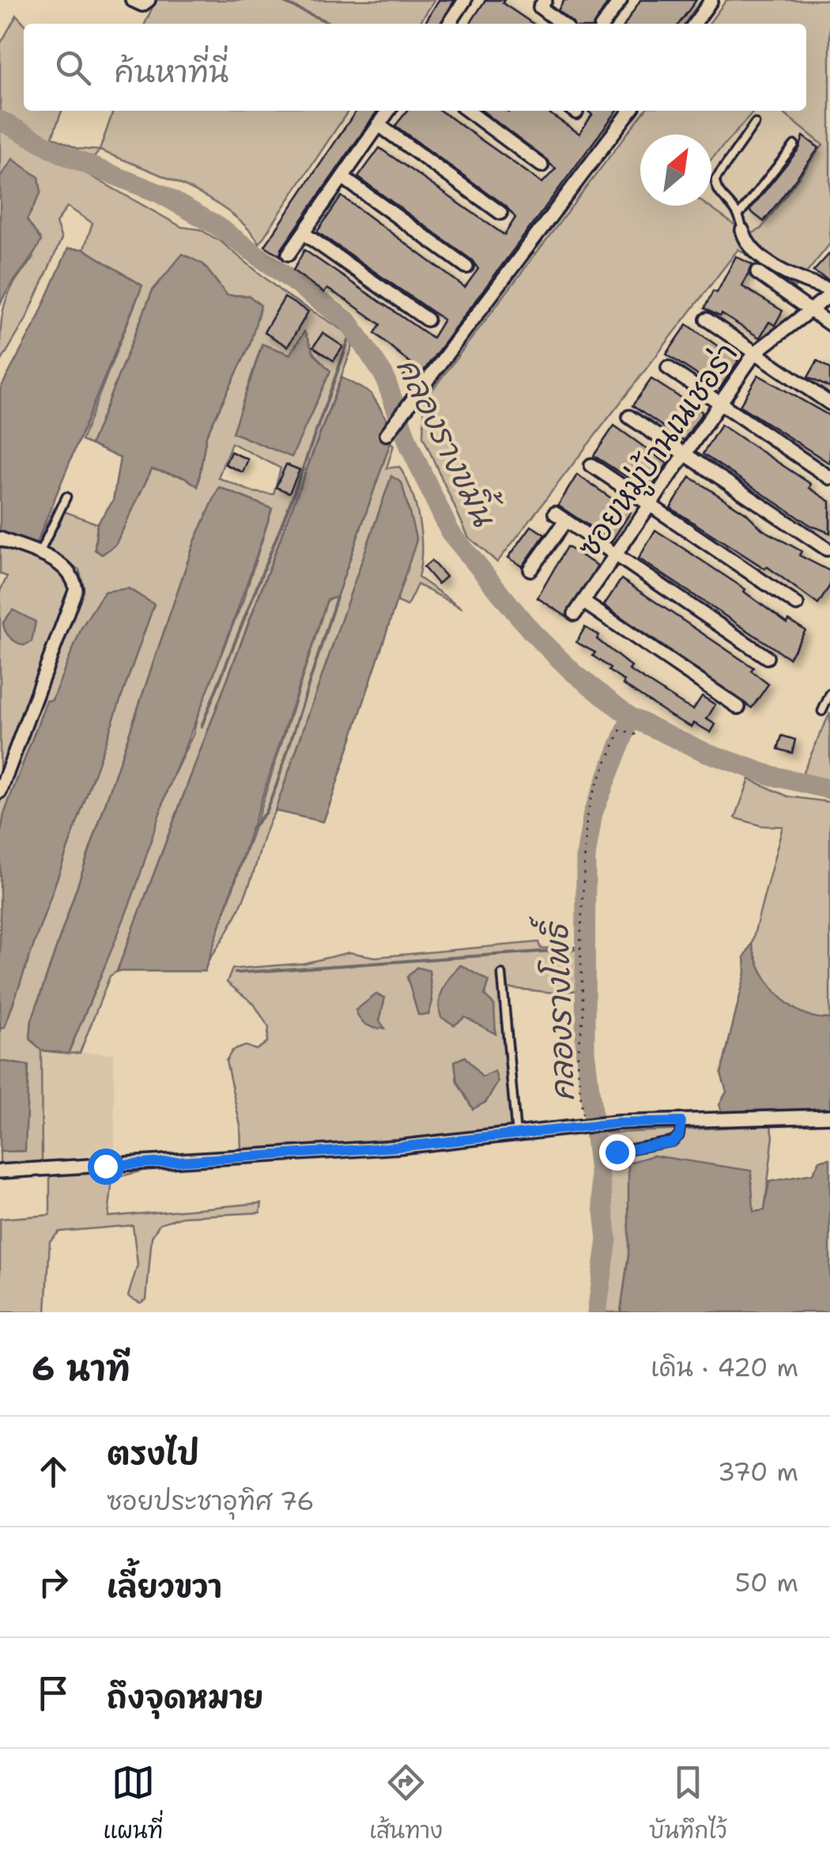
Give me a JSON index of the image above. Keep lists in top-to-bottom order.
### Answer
{
  "streets": {
    "street": ["ซอยหมู่บ้านเนเชอร่า"]
  },
  "water": ["คลองรางขมิ้น", "คลองรางโพธิ์"],
  "north": "top right",
  "page": {
    "search": "ค้นหาที่นี่",
    "heading": ["6 นาที", "เดิน · 420 m"],
    "list": [
      ["ตรงไป", "ซอยประชาอุทิศ 76", "370 m"],
      ["เลี้ยวขวา", "50 m"],
      "ถึงจุดหมาย"
    ],
    "nav": ["แผนที่", "เส้นทาง", "บันทึกไว้"]
  }
}
